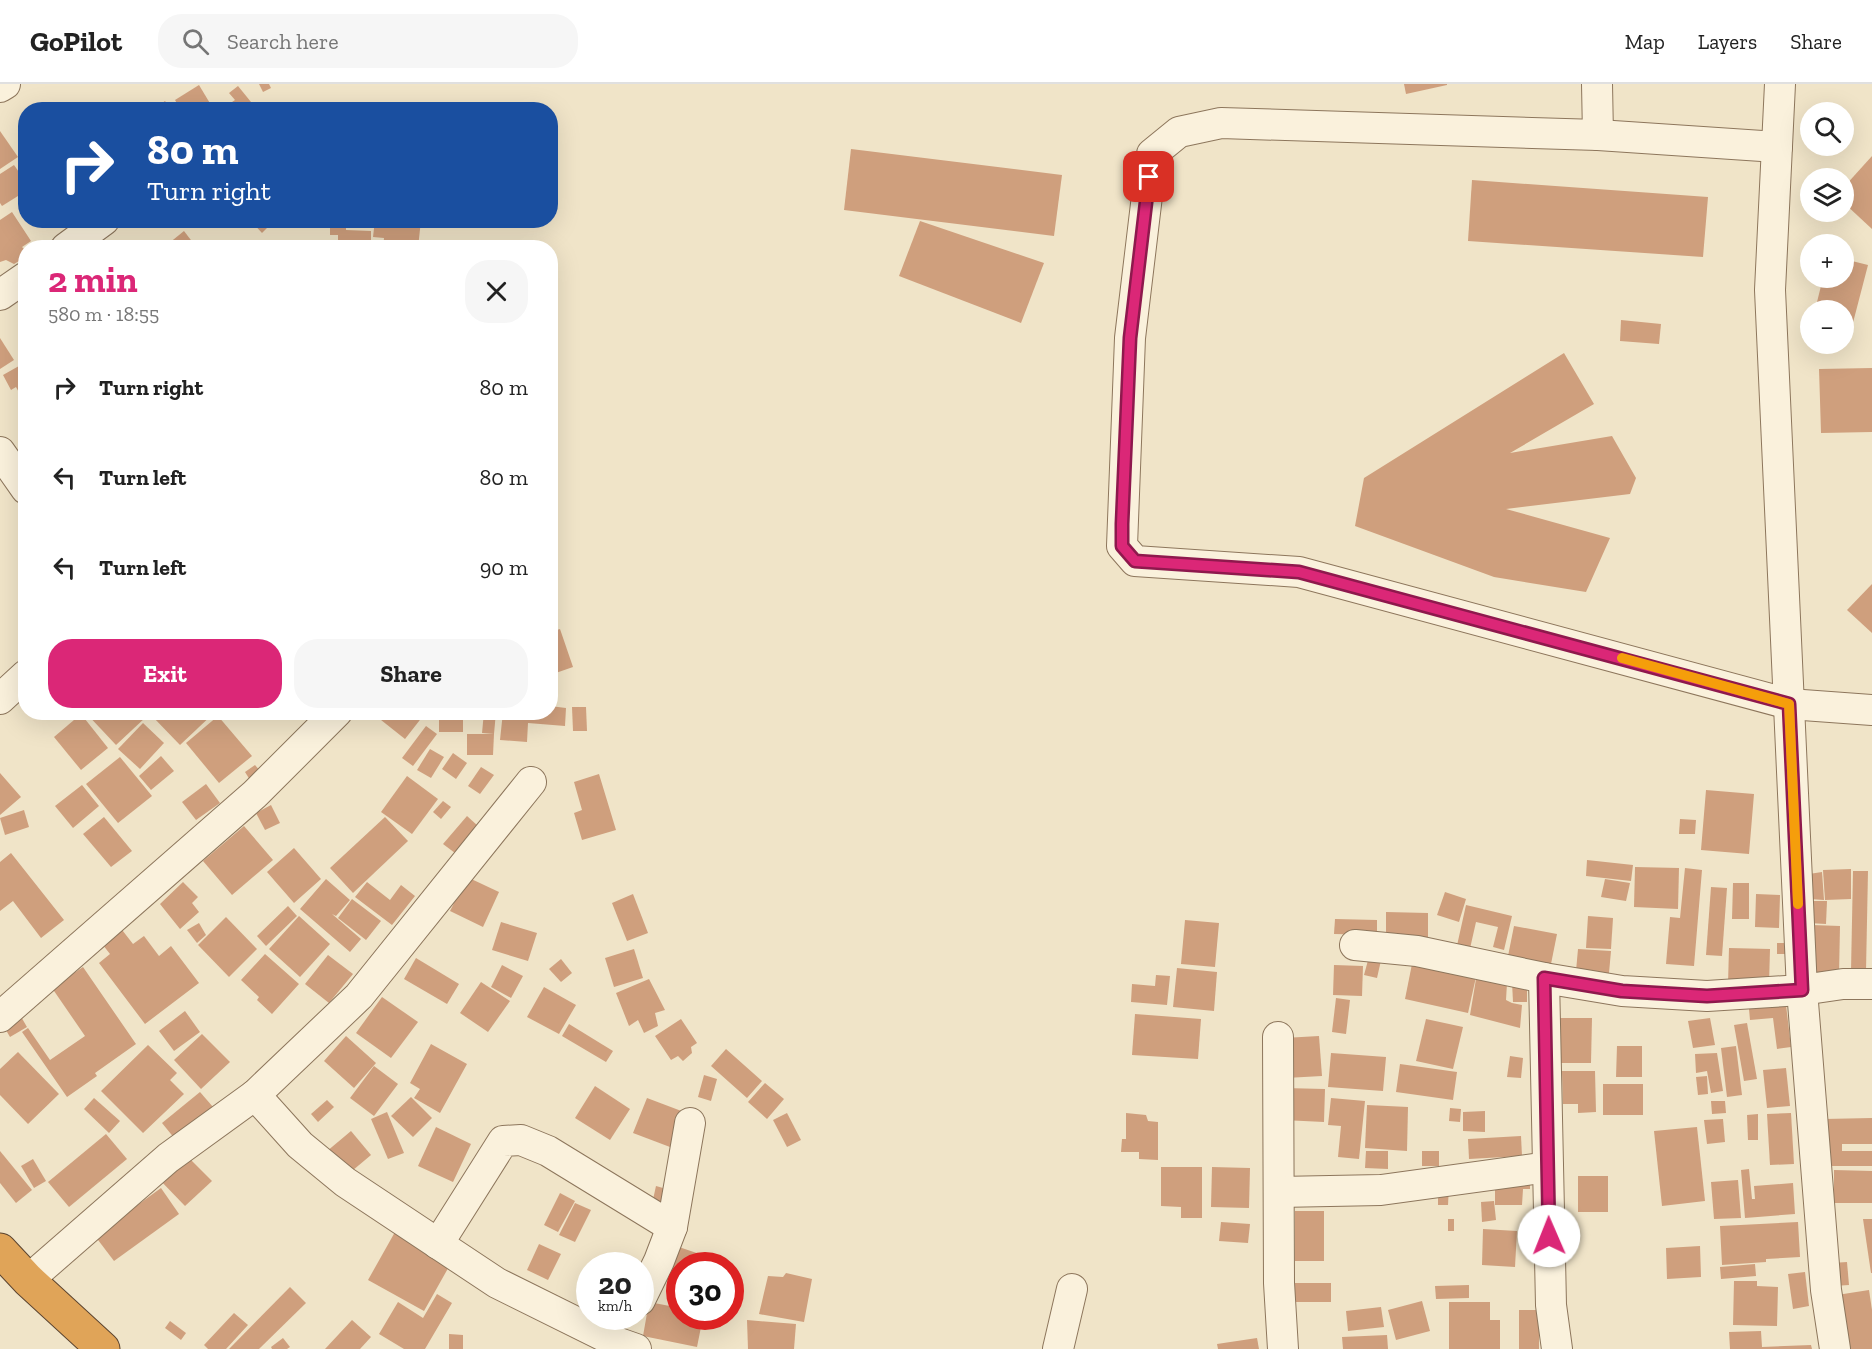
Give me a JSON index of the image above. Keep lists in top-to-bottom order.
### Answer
{
  "page": {
    "header": "GoPilot",
    "search": "Search here",
    "nav": ["Map", "Layers", "Share"],
    "map_buttons": ["+", "−"],
    "turn": ["80 m", "Turn right"],
    "heading": ["2 min", "580 m · 18:55"],
    "list": [
      {
        "name": "Turn right",
        "value": "80 m"
      },
      {
        "name": "Turn left",
        "value": "80 m"
      },
      {
        "name": "Turn left",
        "value": "90 m"
      }
    ],
    "buttons": ["Exit", "Share"],
    "speed": "20 km/h",
    "limit": "30"
  }
}
